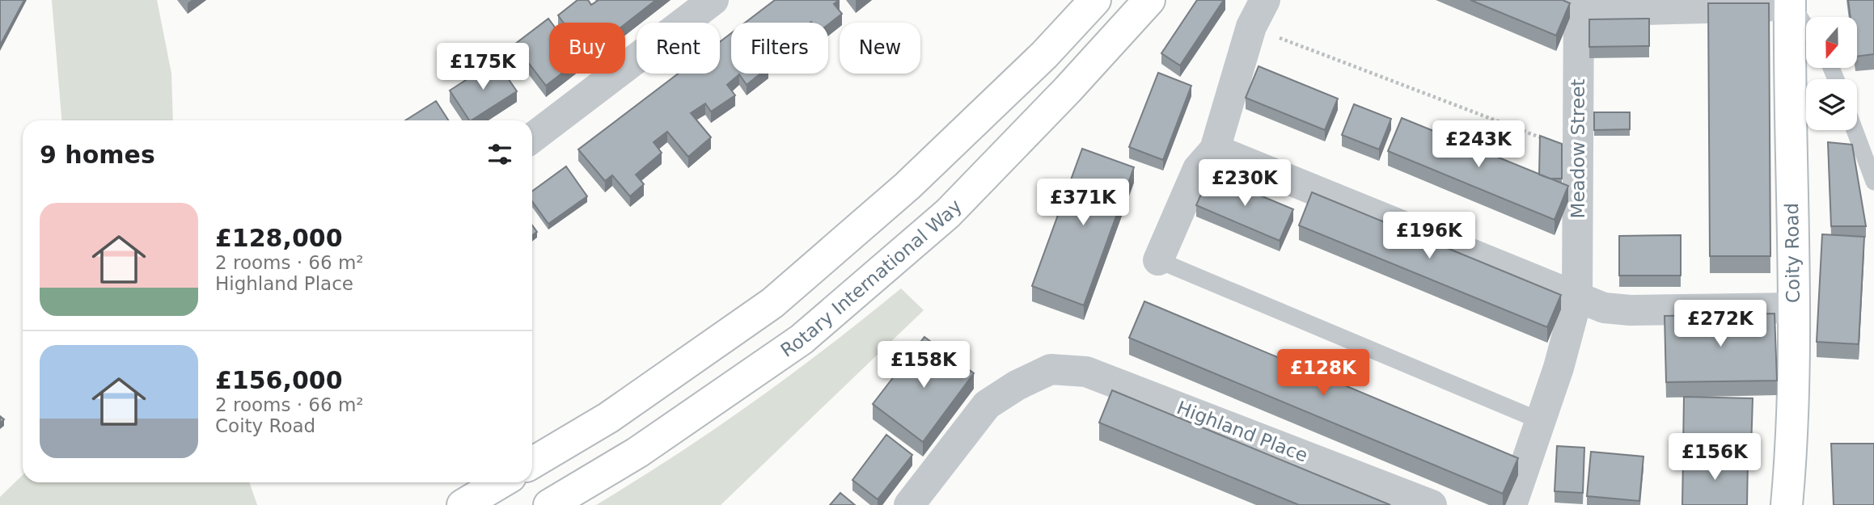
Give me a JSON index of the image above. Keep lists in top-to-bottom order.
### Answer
{
  "streets": {
    "main road": ["Coity Road", "Rotary International Way"],
    "street": ["Meadow Street", "Highland Place"]
  },
  "north": "bottom",
  "page": {
    "chip": [
      "Buy",
      "Rent",
      "Filters",
      "New"
    ],
    "price": [
      "£175K",
      "£243K",
      "£230K",
      "£371K",
      "£196K",
      "£272K",
      "£158K",
      "£128K",
      "£156K"
    ],
    "heading": "9 homes",
    "list": [
      {
        "name": "£128,000",
        "note": "2 rooms · 66 m² · Highland Place"
      },
      {
        "name": "£156,000",
        "note": "2 rooms · 66 m² · Coity Road"
      }
    ]
  }
}
